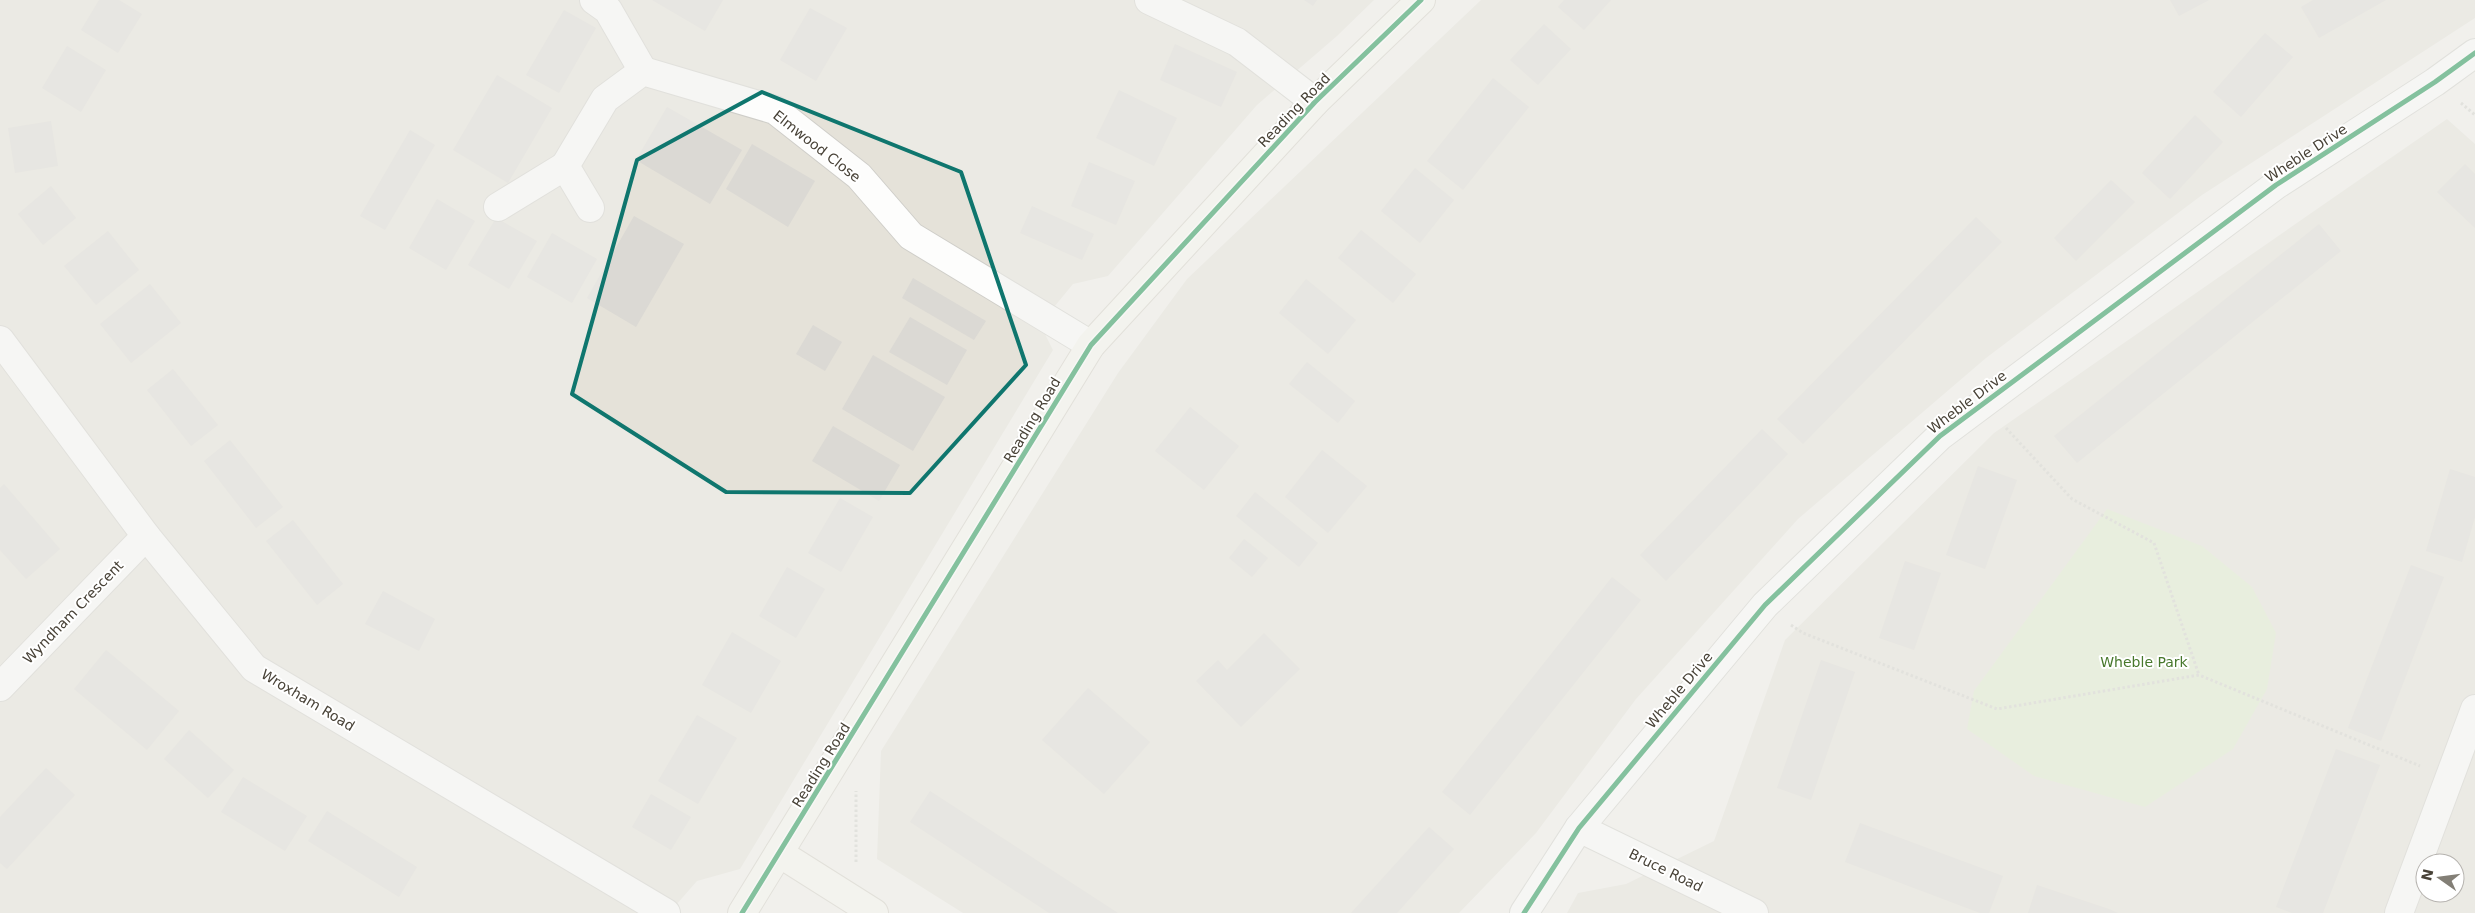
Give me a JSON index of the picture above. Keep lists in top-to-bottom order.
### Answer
{
  "streets": {
    "street": [
      "Reading Road",
      "Elmwood Close",
      "Wheble Drive",
      "Wyndham Crescent",
      "Wroxham Road",
      "Bruce Road"
    ]
  },
  "crossings": [
    ["Reading Road", "Elmwood Close"],
    ["Wheble Drive", "Bruce Road"],
    ["Wyndham Crescent", "Wroxham Road"]
  ],
  "parks": ["Wheble Park"],
  "north": "left"
}
